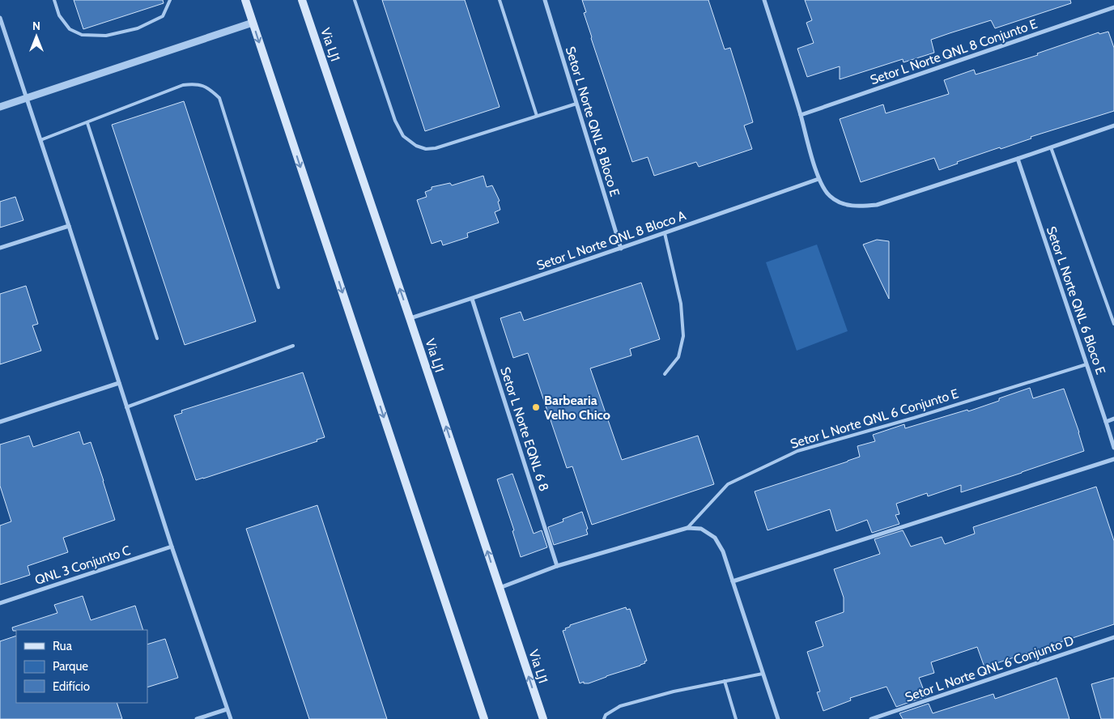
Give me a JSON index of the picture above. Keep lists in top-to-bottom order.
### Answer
{
  "streets": {
    "main road": ["Via LJ1"],
    "street": [
      "Setor L Norte QNL 8 Conjunto E",
      "Setor L Norte QNL 8 Bloco E",
      "Setor L Norte QNL 8 Bloco A",
      "Setor L Norte QNL 6 Bloco E",
      "Setor L Norte EQNL 6 8",
      "QNL 3 Conjunto C",
      "Setor L Norte QNL 6 Conjunto D"
    ],
    "lane": ["Setor L Norte QNL 6 Conjunto E"]
  },
  "crossings": [
    ["Via LJ1", "Setor L Norte QNL 8 Bloco A"],
    ["Setor L Norte QNL 8 Bloco E", "Setor L Norte QNL 8 Bloco A"],
    ["Setor L Norte QNL 8 Bloco A", "Setor L Norte EQNL 6 8"],
    ["Setor L Norte QNL 6 Bloco E", "Setor L Norte QNL 6 Conjunto E"]
  ],
  "places": ["Barbearia Velho Chico"],
  "legend": ["Rua", "Parque", "Edifício"],
  "north": "top"
}
